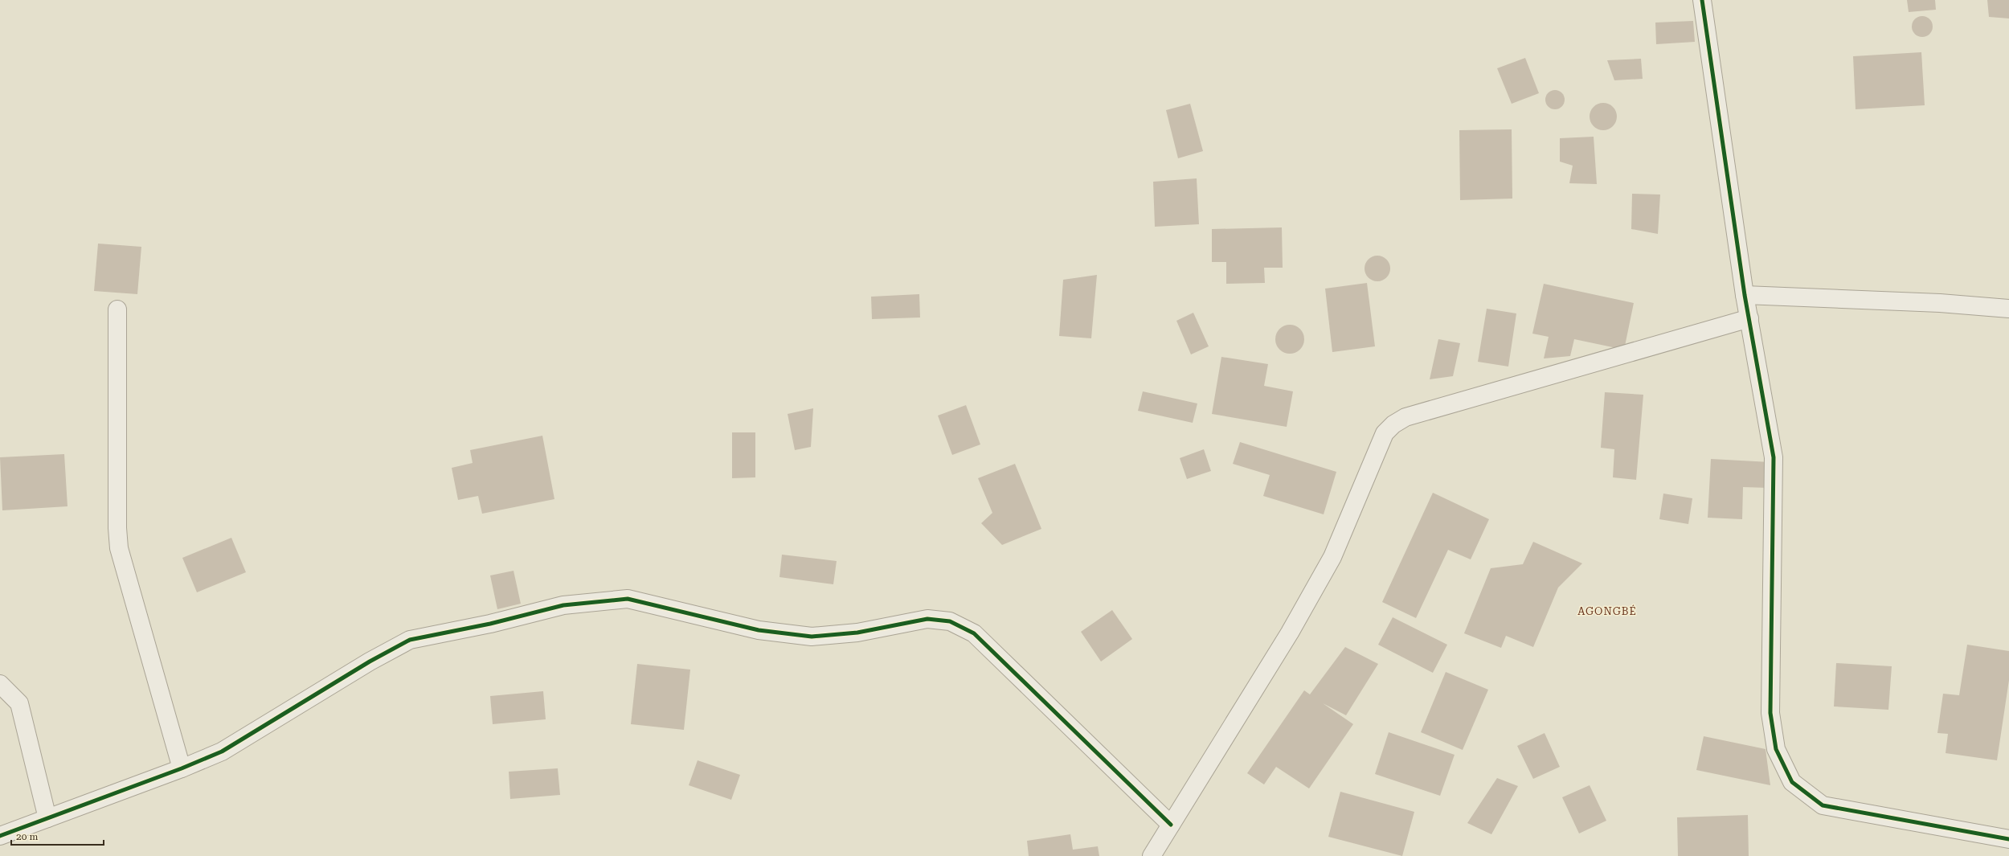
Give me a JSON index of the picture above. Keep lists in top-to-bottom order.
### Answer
{
  "districts": ["AGONGBÉ"],
  "scale_bar": "20 m"
}
